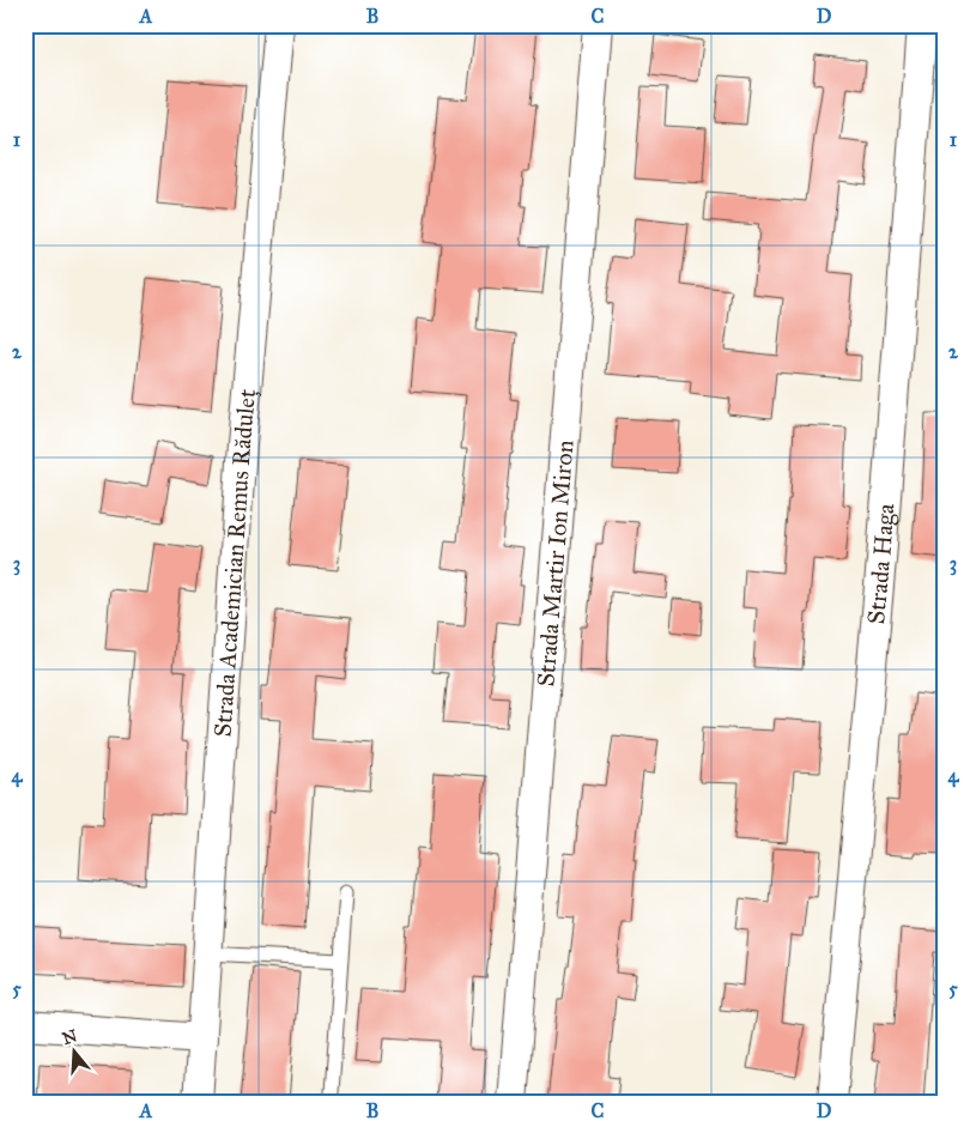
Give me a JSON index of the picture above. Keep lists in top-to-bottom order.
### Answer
{
  "streets": {
    "street": ["Strada Academician Remus Răduleț", "Strada Martir Ion Miron", "Strada Haga"]
  },
  "north": "top",
  "grid": {
    "columns": [
      "A",
      "B",
      "C",
      "D"
    ],
    "rows": [
      "1",
      "2",
      "3",
      "4",
      "5"
    ]
  }
}
